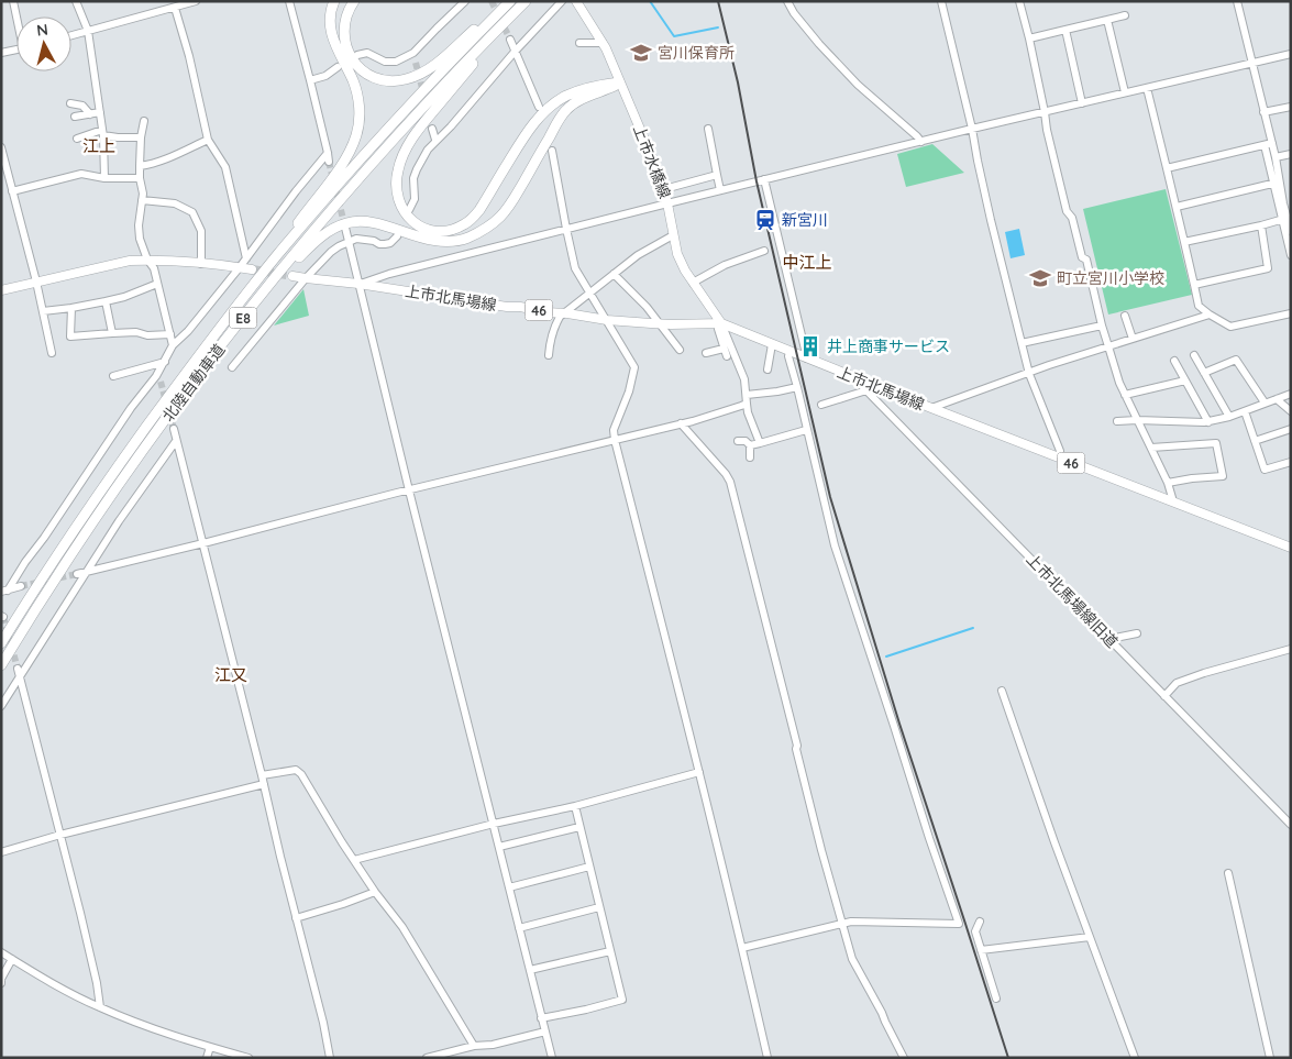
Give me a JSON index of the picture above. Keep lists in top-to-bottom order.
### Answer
{
  "streets": {
    "highway": ["E8", "北陸自動車道"],
    "main road": ["上市水橋線", "上市北馬場線", "46"],
    "street": ["上市北馬場線旧道"]
  },
  "crossings": [
    ["上市水橋線", "上市北馬場線"],
    ["上市北馬場線", "上市北馬場線旧道"]
  ],
  "districts": ["江上", "中江上", "江又"],
  "places": {
    "school or university": ["宮川保育所", "町立宮川小学校"],
    "station": ["新宮川"],
    "building": ["井上商事サービス"]
  },
  "north": "top"
}
